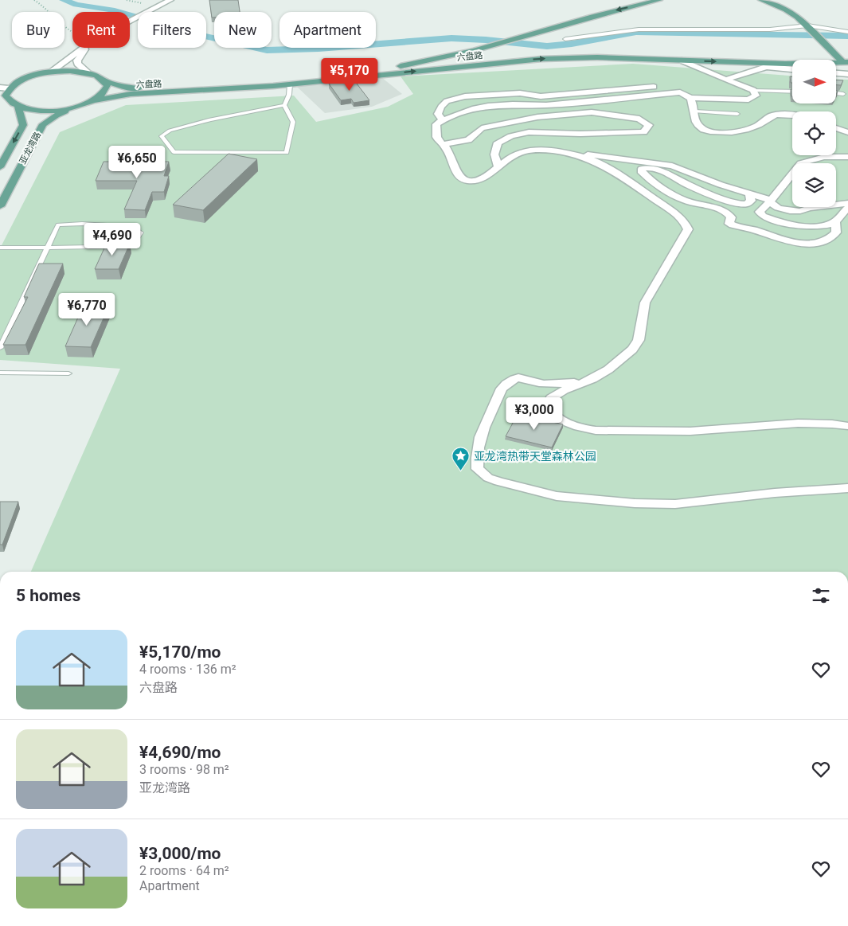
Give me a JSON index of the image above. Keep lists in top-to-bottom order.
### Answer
{
  "streets": {
    "main road": ["六盘路", "亚龙湾路"]
  },
  "crossings": [
    ["六盘路", "亚龙湾路"]
  ],
  "places": {
    "place": ["亚龙湾热带天堂森林公园"]
  },
  "north": "right",
  "page": {
    "chip": [
      "Buy",
      "Rent",
      "Filters",
      "New",
      "Apartment"
    ],
    "price": [
      "¥5,170",
      "¥6,650",
      "¥4,690",
      "¥6,770",
      "¥3,000"
    ],
    "heading": "5 homes",
    "list": [
      {
        "name": "¥5,170/mo",
        "note": "4 rooms · 136 m² · 六盘路"
      },
      {
        "name": "¥4,690/mo",
        "note": "3 rooms · 98 m² · 亚龙湾路"
      },
      {
        "name": "¥3,000/mo",
        "note": "2 rooms · 64 m² · Apartment"
      }
    ]
  }
}
